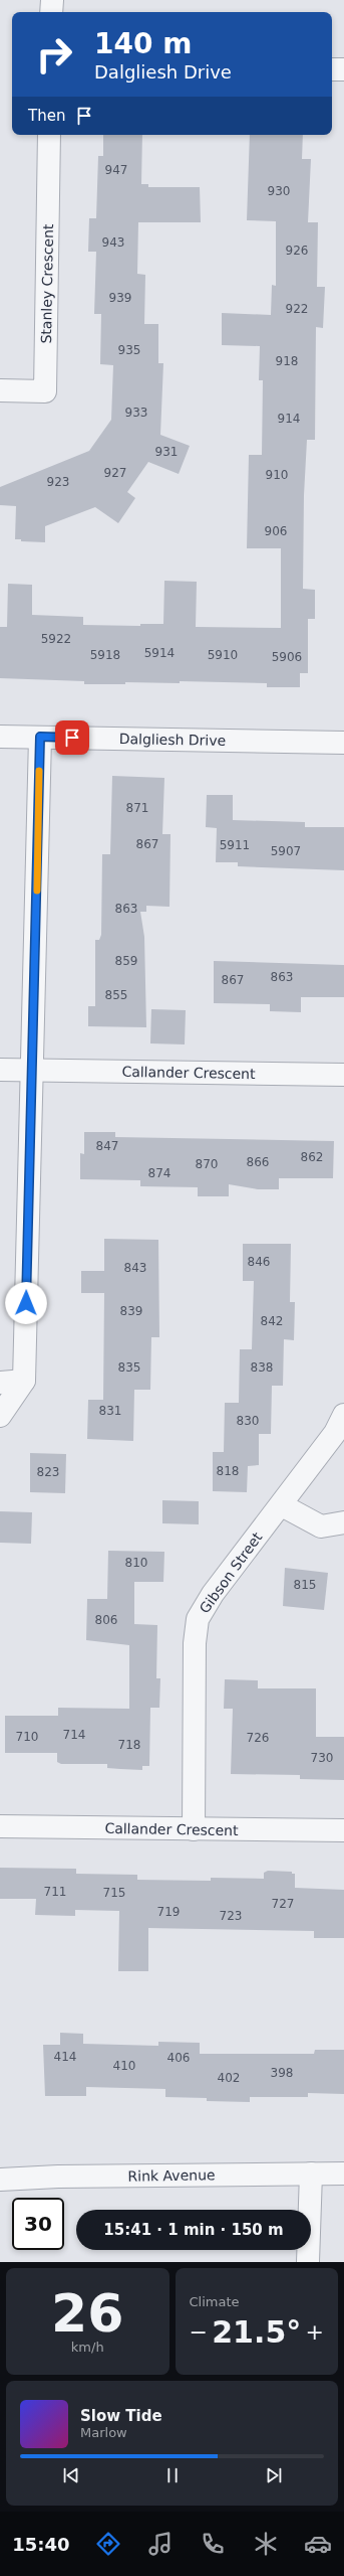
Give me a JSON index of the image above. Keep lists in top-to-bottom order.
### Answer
{
  "streets": {
    "street": [
      "Stanley Crescent",
      "Dalgliesh Drive",
      "Callander Crescent",
      "Gibson Street",
      "Rink Avenue"
    ]
  },
  "crossings": [
    ["Callander Crescent", "Gibson Street"]
  ],
  "house_numbers": [
    "947",
    "930",
    "943",
    "926",
    "939",
    "922",
    "935",
    "918",
    "933",
    "914",
    "931",
    "927",
    "910",
    "923",
    "906",
    "5922",
    "5914",
    "5918",
    "5910",
    "5906",
    "871",
    "867",
    "5911",
    "5907",
    "863",
    "859",
    "863",
    "867",
    "855",
    "847",
    "862",
    "866",
    "870",
    "874",
    "846",
    "843",
    "839",
    "842",
    "835",
    "838",
    "831",
    "830",
    "818",
    "823",
    "810",
    "815",
    "806",
    "714",
    "710",
    "726",
    "718",
    "730",
    "711",
    "715",
    "727",
    "719",
    "723",
    "414",
    "406",
    "410",
    "398",
    "402"
  ],
  "page": {
    "turn": ["140 m", "Dalgliesh Drive"],
    "then": "Then",
    "limit": "30",
    "trip": "15:41 · 1 min · 150 m",
    "tile": [
      ["26", "km/h"],
      "Climate"
    ],
    "heat": ["−", "21.5°", "+"],
    "song": ["Slow Tide", "Marlow"],
    "tabs": "15:40"
  }
}
